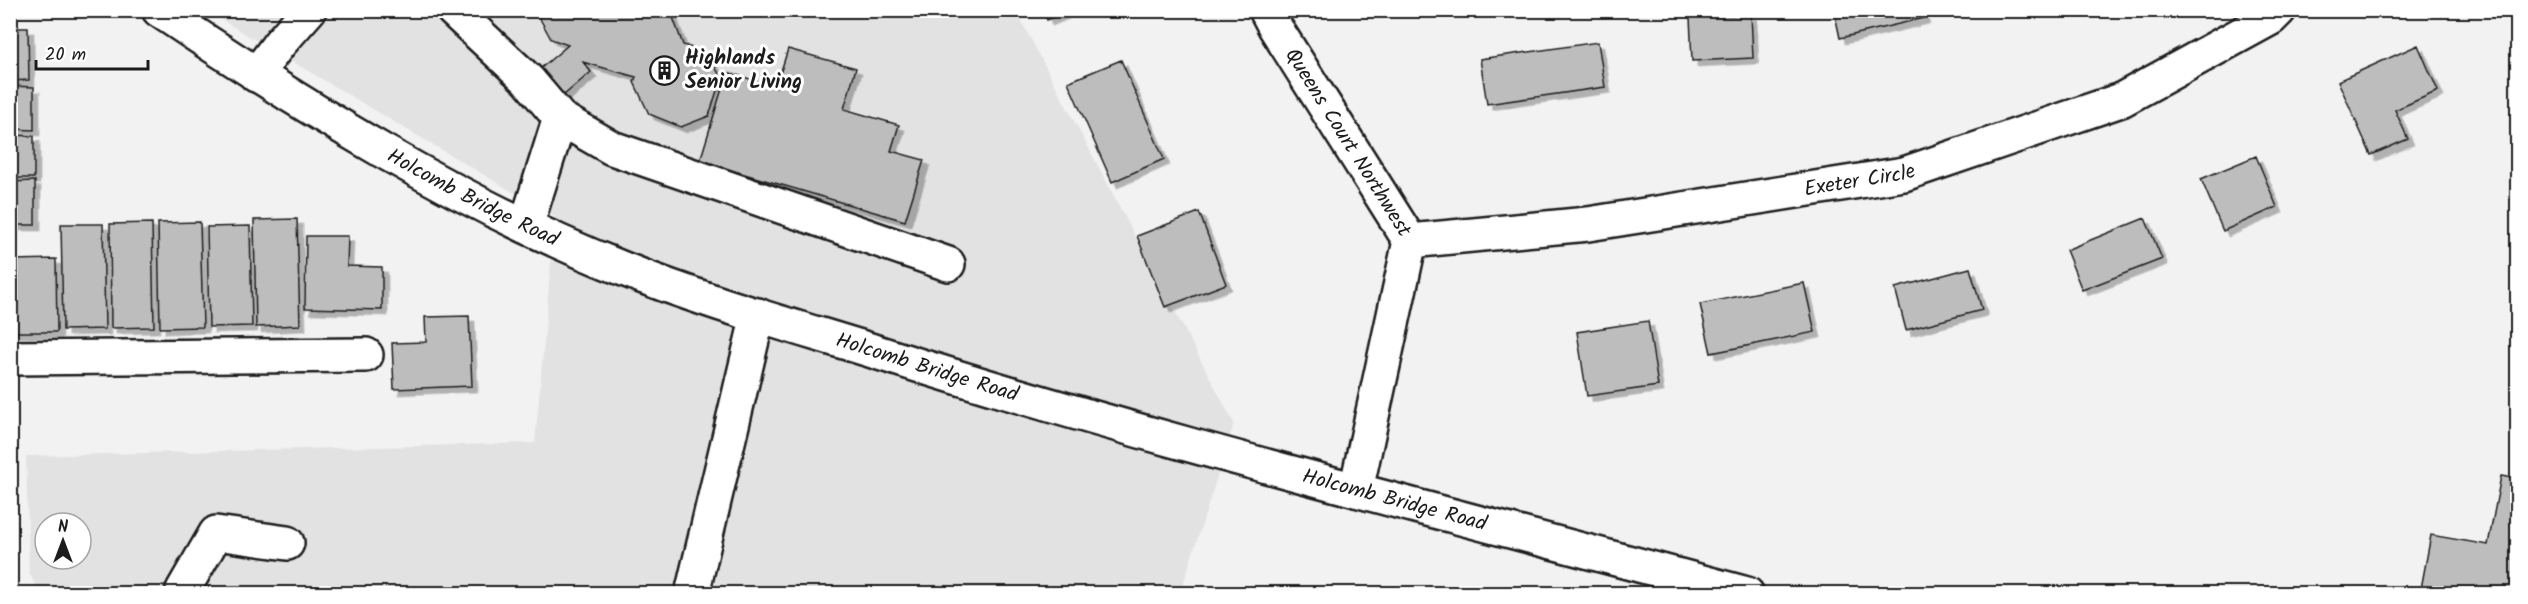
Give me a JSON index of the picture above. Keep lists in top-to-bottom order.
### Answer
{
  "streets": {
    "street": ["Queens Court Northwest", "Exeter Circle", "Holcomb Bridge Road"]
  },
  "crossings": [
    ["Queens Court Northwest", "Exeter Circle"],
    ["Queens Court Northwest", "Holcomb Bridge Road"]
  ],
  "places": {
    "building": ["Highlands Senior Living"]
  },
  "scale_bar": "20 m",
  "north": "top"
}
